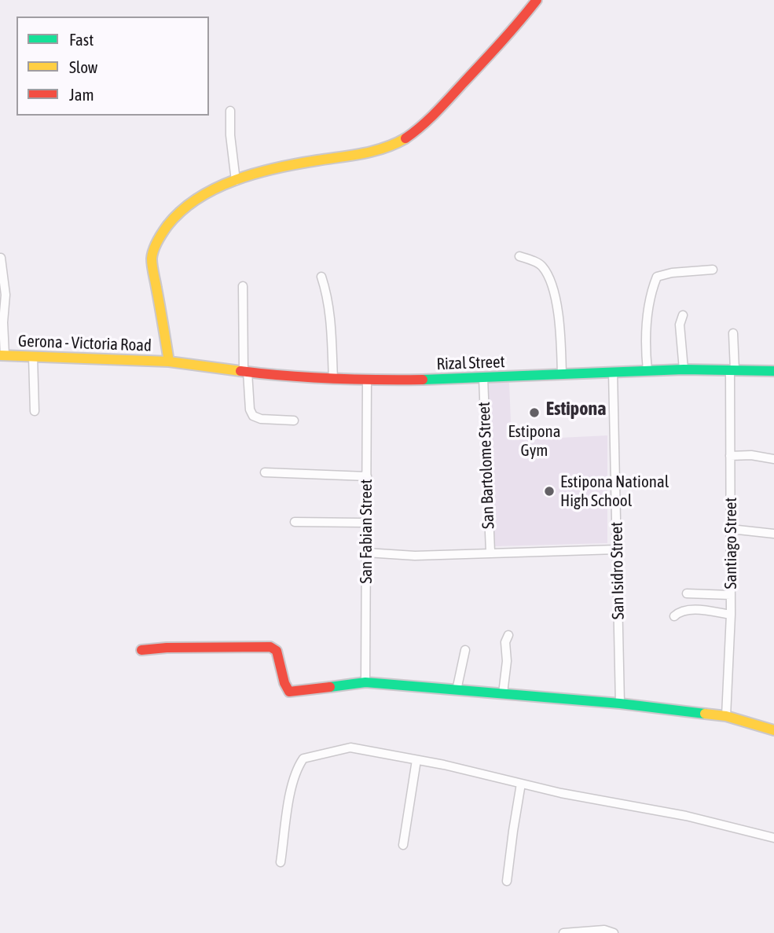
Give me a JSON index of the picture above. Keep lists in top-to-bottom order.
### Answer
{
  "streets": {
    "street": [
      "Gerona - Victoria Road",
      "Rizal Street",
      "San Bartolome Street",
      "San Fabian Street",
      "Santiago Street",
      "San Isidro Street"
    ]
  },
  "crossings": [
    ["Gerona - Victoria Road", "Rizal Street"],
    ["Rizal Street", "San Bartolome Street"],
    ["Rizal Street", "San Fabian Street"],
    ["Rizal Street", "Santiago Street"],
    ["Rizal Street", "San Isidro Street"]
  ],
  "districts": ["Estipona"],
  "places": ["Estipona Gym", "Estipona National High School"],
  "legend": ["Fast", "Slow", "Jam"]
}
